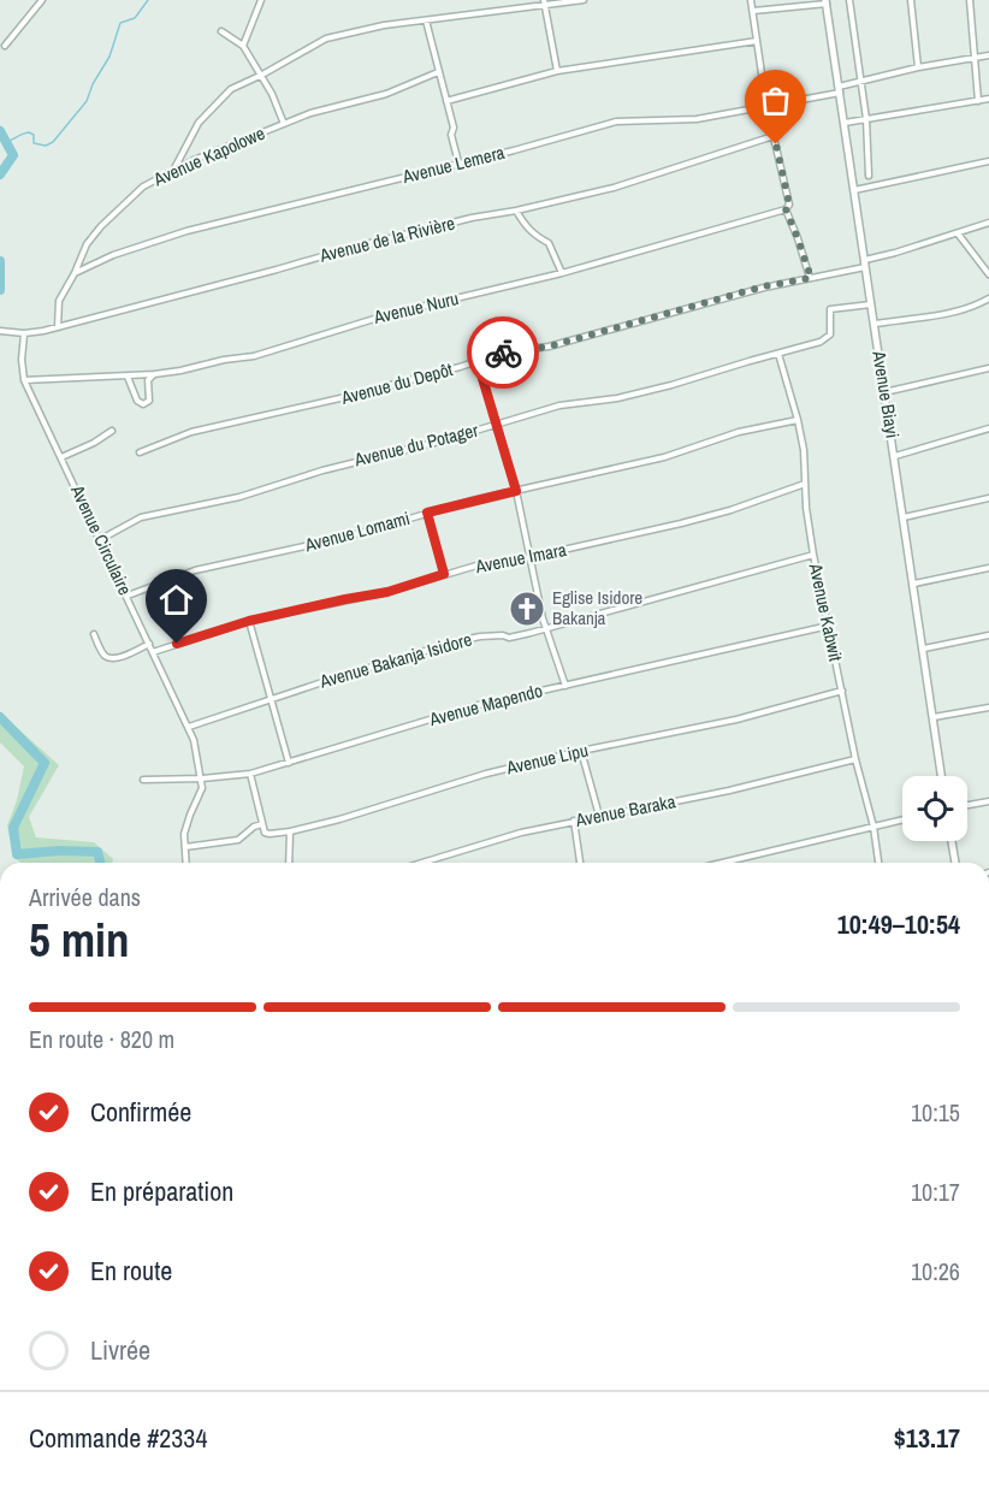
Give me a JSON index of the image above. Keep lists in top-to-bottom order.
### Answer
{
  "streets": {
    "street": [
      "Avenue Kapolowe",
      "Avenue Lemera",
      "Avenue de la Rivière",
      "Avenue Nuru",
      "Avenue du Depôt",
      "Avenue Biayi",
      "Avenue du Potager",
      "Avenue Lomami",
      "Avenue Circulaire",
      "Avenue Imara",
      "Avenue Kabwit",
      "Avenue Bakanja Isidore",
      "Avenue Mapendo",
      "Avenue Lipu",
      "Avenue Baraka"
    ]
  },
  "crossings": [
    ["Avenue Kapolowe", "Avenue Lemera"],
    ["Avenue Kapolowe", "Avenue de la Rivière"],
    ["Avenue Lemera", "Avenue Biayi"],
    ["Avenue de la Rivière", "Avenue Circulaire"],
    ["Avenue du Depôt", "Avenue Biayi"],
    ["Avenue Biayi", "Avenue du Potager"],
    ["Avenue du Potager", "Avenue Circulaire"],
    ["Avenue du Potager", "Avenue Kabwit"],
    ["Avenue Lomami", "Avenue Circulaire"],
    ["Avenue Lomami", "Avenue Kabwit"],
    ["Avenue Circulaire", "Avenue Imara"],
    ["Avenue Circulaire", "Avenue Bakanja Isidore"],
    ["Avenue Circulaire", "Avenue Mapendo"],
    ["Avenue Imara", "Avenue Kabwit"],
    ["Avenue Kabwit", "Avenue Bakanja Isidore"],
    ["Avenue Kabwit", "Avenue Mapendo"],
    ["Avenue Kabwit", "Avenue Lipu"],
    ["Avenue Kabwit", "Avenue Baraka"]
  ],
  "places": {
    "church": ["Eglise Isidore Bakanja"]
  },
  "page": {
    "heading": ["5 min", "Arrivée dans", "10:49–10:54"],
    "panel": ["Commande #2334", "$13.17"],
    "bar": "En route · 820 m",
    "list": [
      ["Confirmée", "10:15"],
      ["En préparation", "10:17"],
      ["En route", "10:26"],
      "Livrée"
    ]
  }
}
